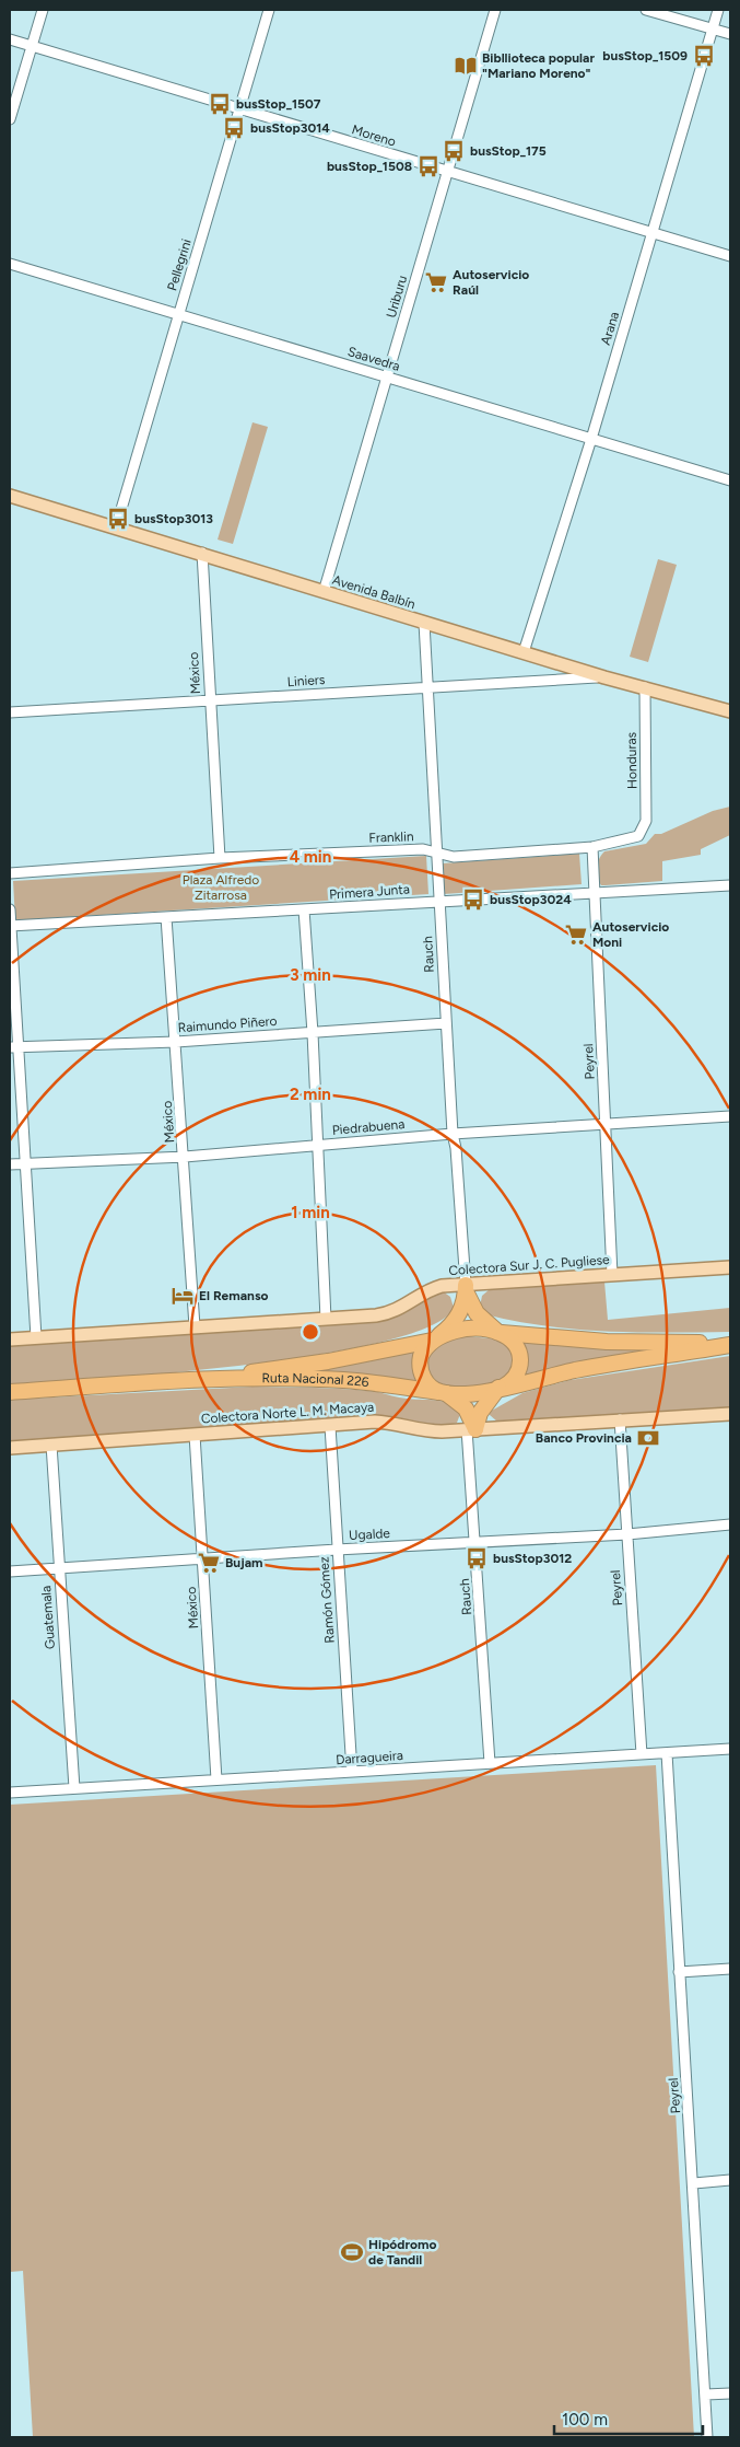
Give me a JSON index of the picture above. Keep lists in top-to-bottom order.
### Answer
{
  "streets": {
    "highway": ["Ruta Nacional 226"],
    "main road": ["Avenida Balbín", "Colectora Sur J. C. Pugliese", "Colectora Norte L. M. Macaya"],
    "street": [
      "Moreno",
      "Pellegrini",
      "Uriburu",
      "Arana",
      "Saavedra",
      "México",
      "Liniers",
      "Honduras",
      "Franklin",
      "Primera Junta",
      "Rauch",
      "Raimundo Piñero",
      "Peyrel",
      "Piedrabuena",
      "Ugalde",
      "Ramón Gómez",
      "Guatemala",
      "Darragueira"
    ]
  },
  "crossings": [
    ["Moreno", "Pellegrini"],
    ["Moreno", "Uriburu"],
    ["Moreno", "Arana"],
    ["Pellegrini", "Saavedra"],
    ["Pellegrini", "Avenida Balbín"],
    ["Uriburu", "Saavedra"],
    ["Uriburu", "Avenida Balbín"],
    ["Arana", "Saavedra"],
    ["Arana", "Avenida Balbín"],
    ["Avenida Balbín", "México"],
    ["Avenida Balbín", "Liniers"],
    ["Avenida Balbín", "Honduras"],
    ["Avenida Balbín", "Rauch"],
    ["México", "Liniers"],
    ["México", "Franklin"],
    ["México", "Primera Junta"],
    ["México", "Raimundo Piñero"],
    ["México", "Piedrabuena"],
    ["México", "Colectora Sur J. C. Pugliese"],
    ["México", "Colectora Norte L. M. Macaya"],
    ["México", "Ugalde"],
    ["México", "Darragueira"],
    ["Liniers", "Rauch"],
    ["Honduras", "Franklin"],
    ["Franklin", "Rauch"],
    ["Franklin", "Peyrel"],
    ["Primera Junta", "Rauch"],
    ["Primera Junta", "Peyrel"],
    ["Rauch", "Raimundo Piñero"],
    ["Rauch", "Piedrabuena"],
    ["Rauch", "Colectora Sur J. C. Pugliese"],
    ["Rauch", "Colectora Norte L. M. Macaya"],
    ["Rauch", "Ugalde"],
    ["Rauch", "Darragueira"],
    ["Peyrel", "Piedrabuena"],
    ["Peyrel", "Colectora Sur J. C. Pugliese"],
    ["Peyrel", "Colectora Norte L. M. Macaya"],
    ["Peyrel", "Ugalde"],
    ["Peyrel", "Darragueira"],
    ["Colectora Norte L. M. Macaya", "Ramón Gómez"],
    ["Colectora Norte L. M. Macaya", "Guatemala"],
    ["Ugalde", "Ramón Gómez"],
    ["Ugalde", "Guatemala"],
    ["Ramón Gómez", "Darragueira"],
    ["Guatemala", "Darragueira"]
  ],
  "parks": ["Plaza Alfredo Zitarrosa"],
  "places": {
    "bus stop": [
      "busStop_1509",
      "busStop_1507",
      "busStop3014",
      "busStop_175",
      "busStop_1508",
      "busStop3013",
      "busStop3024",
      "busStop3012"
    ],
    "library": ["Bibllioteca popular \"Mariano Moreno\""],
    "supermarket": ["Autoservicio Raúl", "Autoservicio Moni", "Bujam"],
    "hotel": ["El Remanso"],
    "bank": ["Banco Provincia"],
    "sports": ["Hipódromo de Tandil"]
  },
  "scale_bar": "100 m",
  "rings": [
    "4 min",
    "3 min",
    "2 min",
    "1 min"
  ]
}
